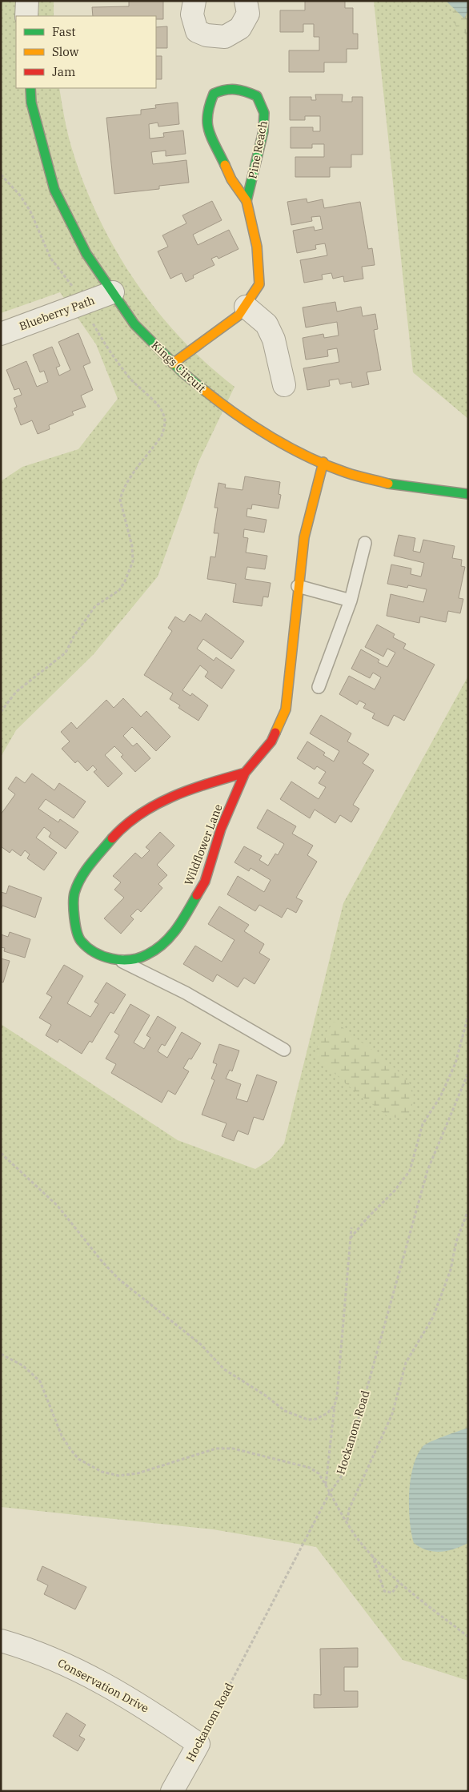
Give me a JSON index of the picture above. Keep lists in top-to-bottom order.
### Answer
{
  "streets": {
    "street": [
      "Pine Reach",
      "Blueberry Path",
      "Kings Circuit",
      "Wildflower Lane",
      "Hockanom Road",
      "Conservation Drive"
    ]
  },
  "crossings": [
    ["Pine Reach", "Kings Circuit"],
    ["Blueberry Path", "Kings Circuit"],
    ["Kings Circuit", "Wildflower Lane"],
    ["Hockanom Road", "Conservation Drive"]
  ],
  "legend": ["Fast", "Slow", "Jam"]
}
